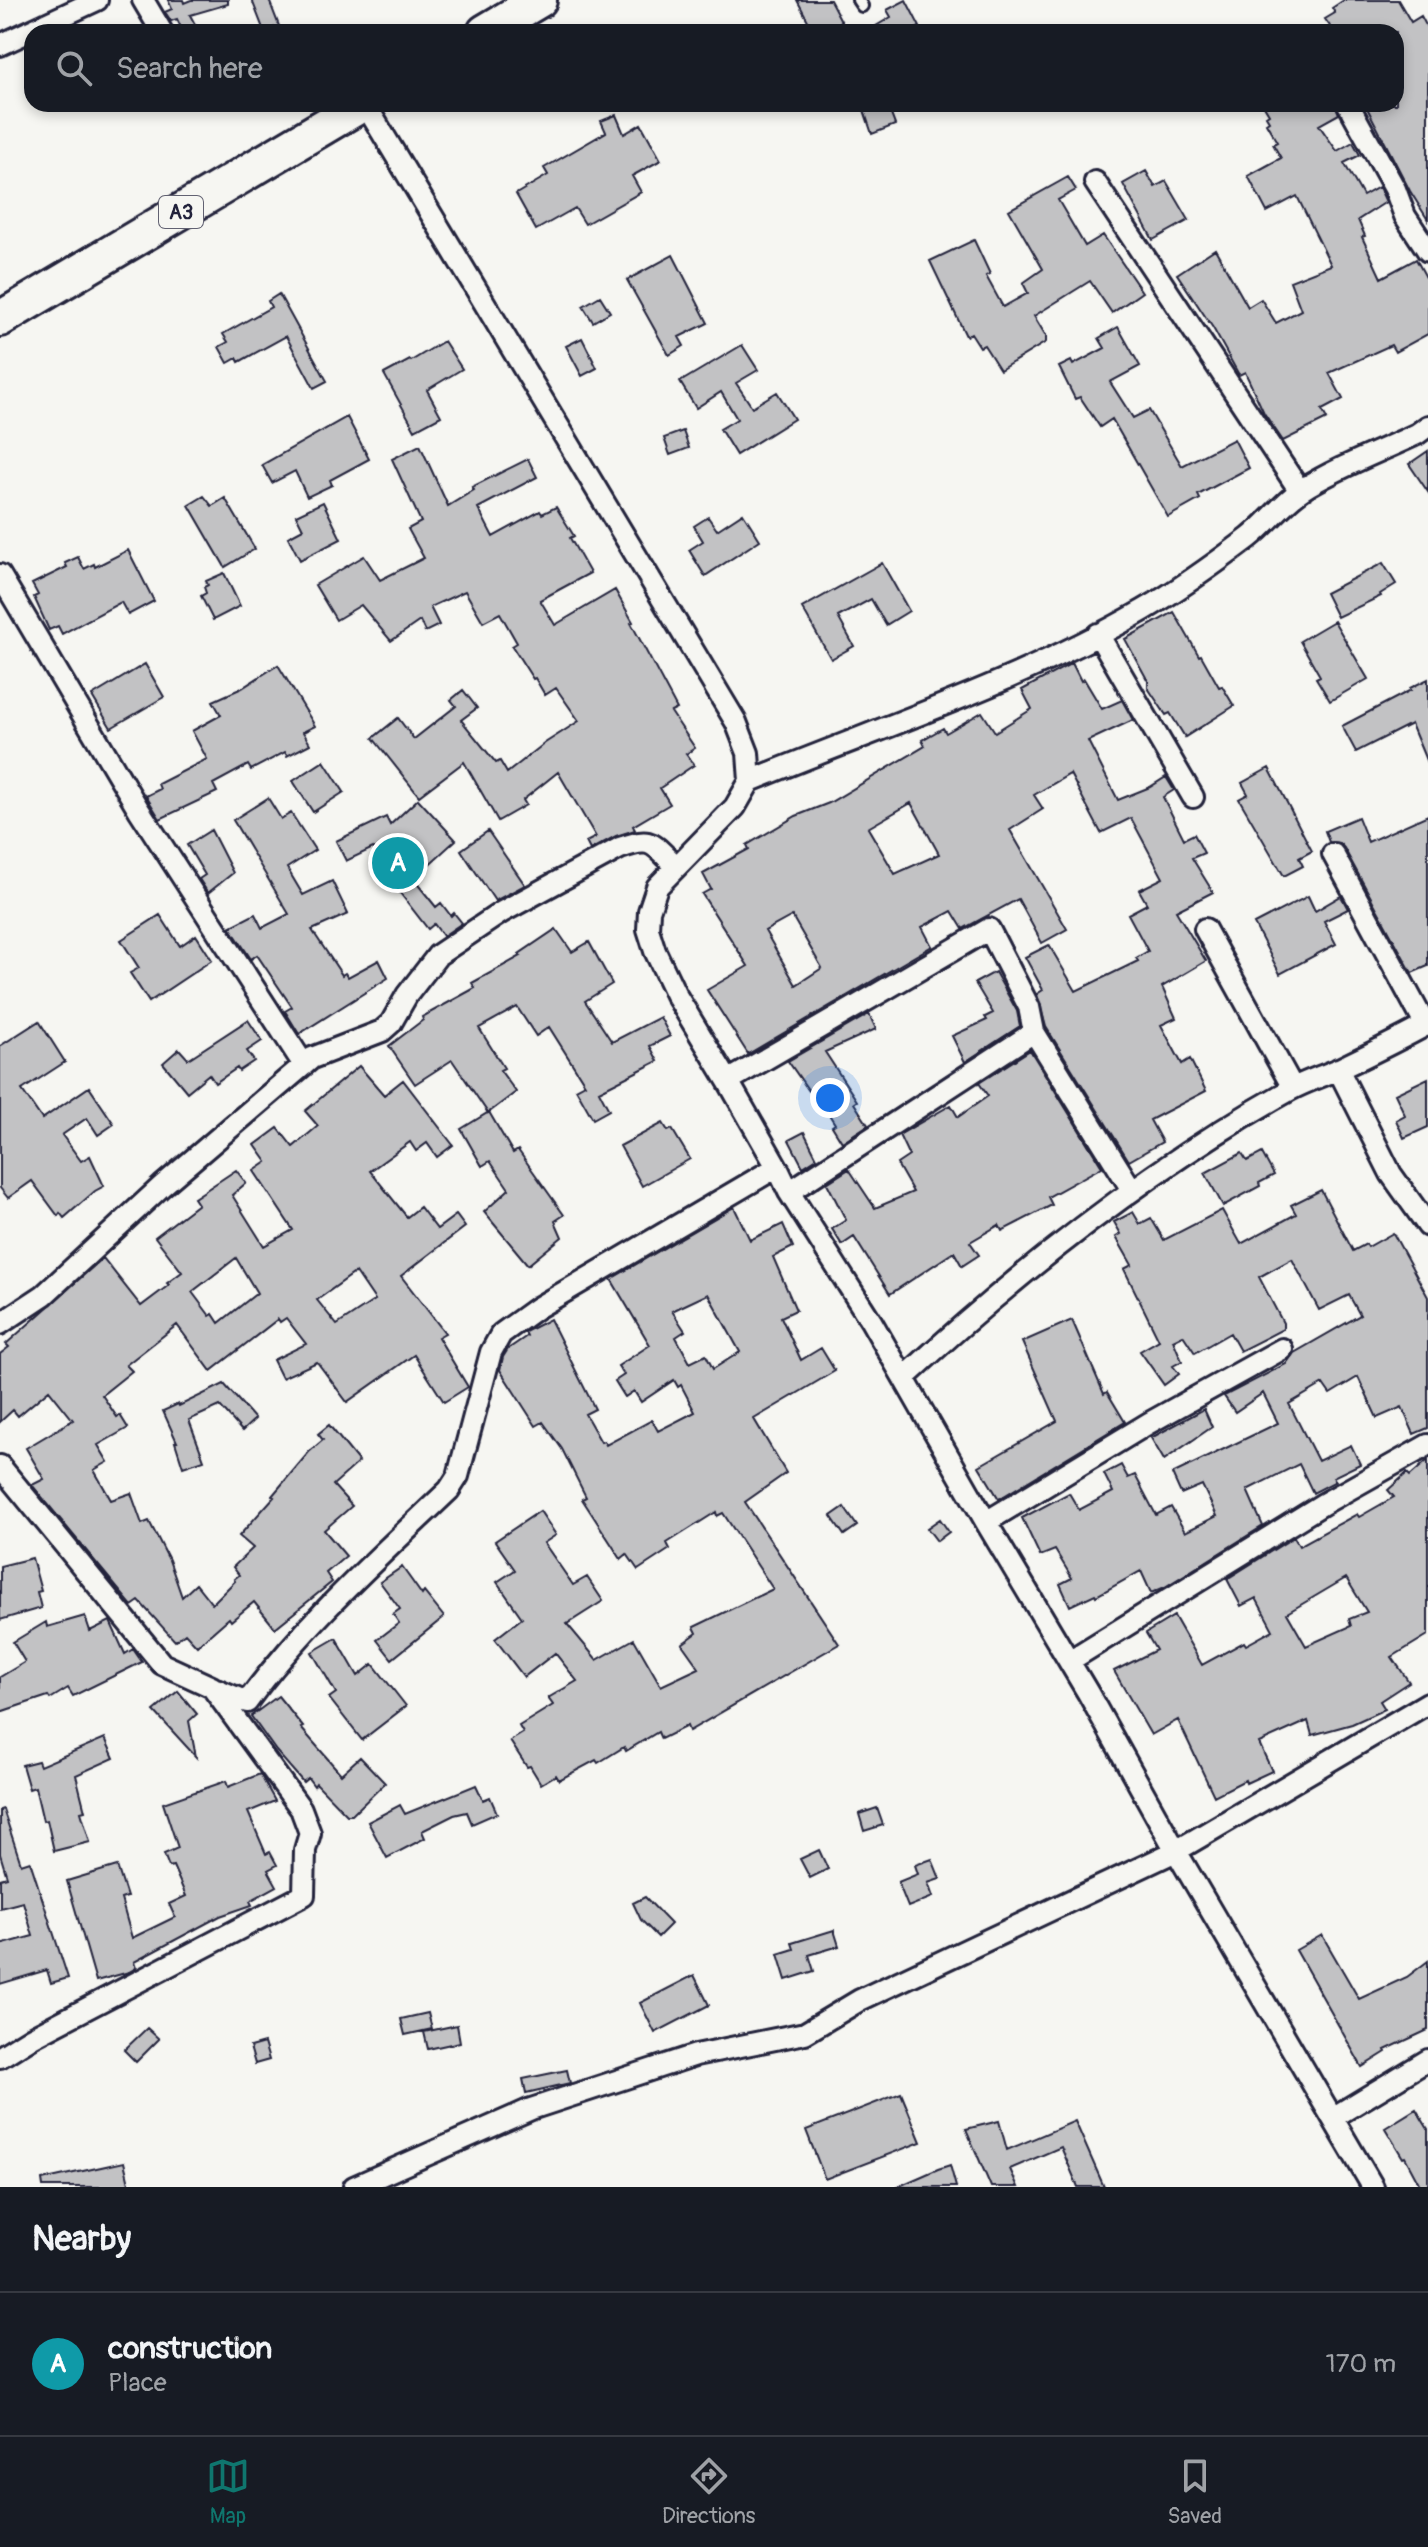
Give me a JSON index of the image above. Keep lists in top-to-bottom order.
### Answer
{
  "streets": {
    "highway": ["A3"]
  },
  "page": {
    "search": "Search here",
    "pins": "A",
    "heading": "Nearby",
    "list": [
      {
        "mark": "A",
        "name": "construction",
        "note": "Place",
        "value": "170 m"
      }
    ],
    "nav": ["Map", "Directions", "Saved"]
  }
}
